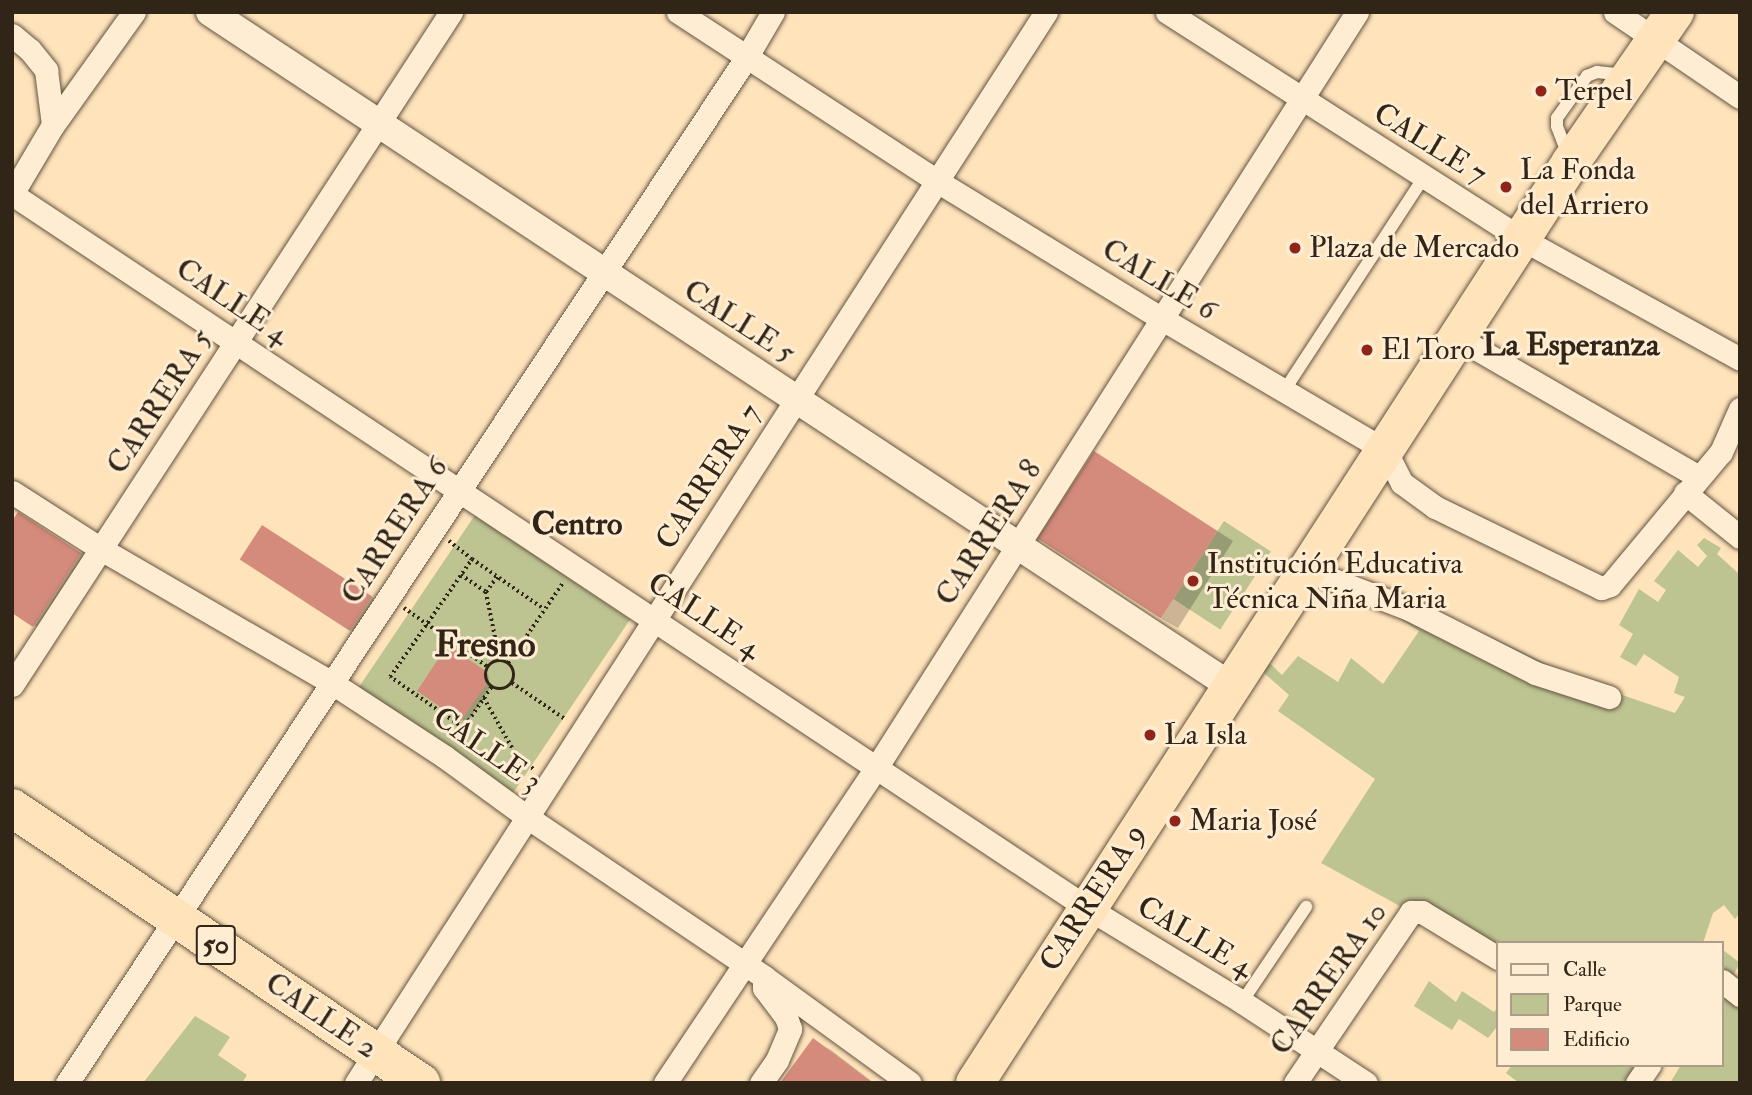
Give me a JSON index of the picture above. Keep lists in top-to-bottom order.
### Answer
{
  "streets": {
    "highway": ["CARRERA 9", "50", "CALLE 2"],
    "street": [
      "CALLE 7",
      "CALLE 6",
      "CALLE 4",
      "CALLE 5",
      "CARRERA 5",
      "CARRERA 7",
      "CARRERA 6",
      "CARRERA 8",
      "CALLE 3",
      "CARRERA 10"
    ]
  },
  "crossings": [
    ["CALLE 7", "CARRERA 8"],
    ["CALLE 7", "CARRERA 9"],
    ["CALLE 6", "CARRERA 7"],
    ["CALLE 6", "CARRERA 6"],
    ["CALLE 6", "CARRERA 8"],
    ["CALLE 6", "CARRERA 9"],
    ["CALLE 4", "CARRERA 5"],
    ["CALLE 4", "CARRERA 7"],
    ["CALLE 4", "CARRERA 6"],
    ["CALLE 4", "CARRERA 8"],
    ["CALLE 4", "CARRERA 9"],
    ["CALLE 4", "CARRERA 10"],
    ["CALLE 5", "CARRERA 5"],
    ["CALLE 5", "CARRERA 7"],
    ["CALLE 5", "CARRERA 6"],
    ["CALLE 5", "CARRERA 8"],
    ["CALLE 5", "CARRERA 9"],
    ["CARRERA 5", "CALLE 3"],
    ["CARRERA 7", "CALLE 3"],
    ["CARRERA 7", "CALLE 2"],
    ["CARRERA 6", "CALLE 3"],
    ["CARRERA 6", "CALLE 2"],
    ["CARRERA 8", "CALLE 3"]
  ],
  "districts": ["La Esperanza", "Centro", "Fresno"],
  "places": [
    "Terpel",
    "La Fonda del Arriero",
    "Plaza de Mercado",
    "El Toro",
    "Institución Educativa Técnica Niña Maria",
    "La Isla",
    "Maria José"
  ],
  "legend": ["Calle", "Parque", "Edificio"]
}
